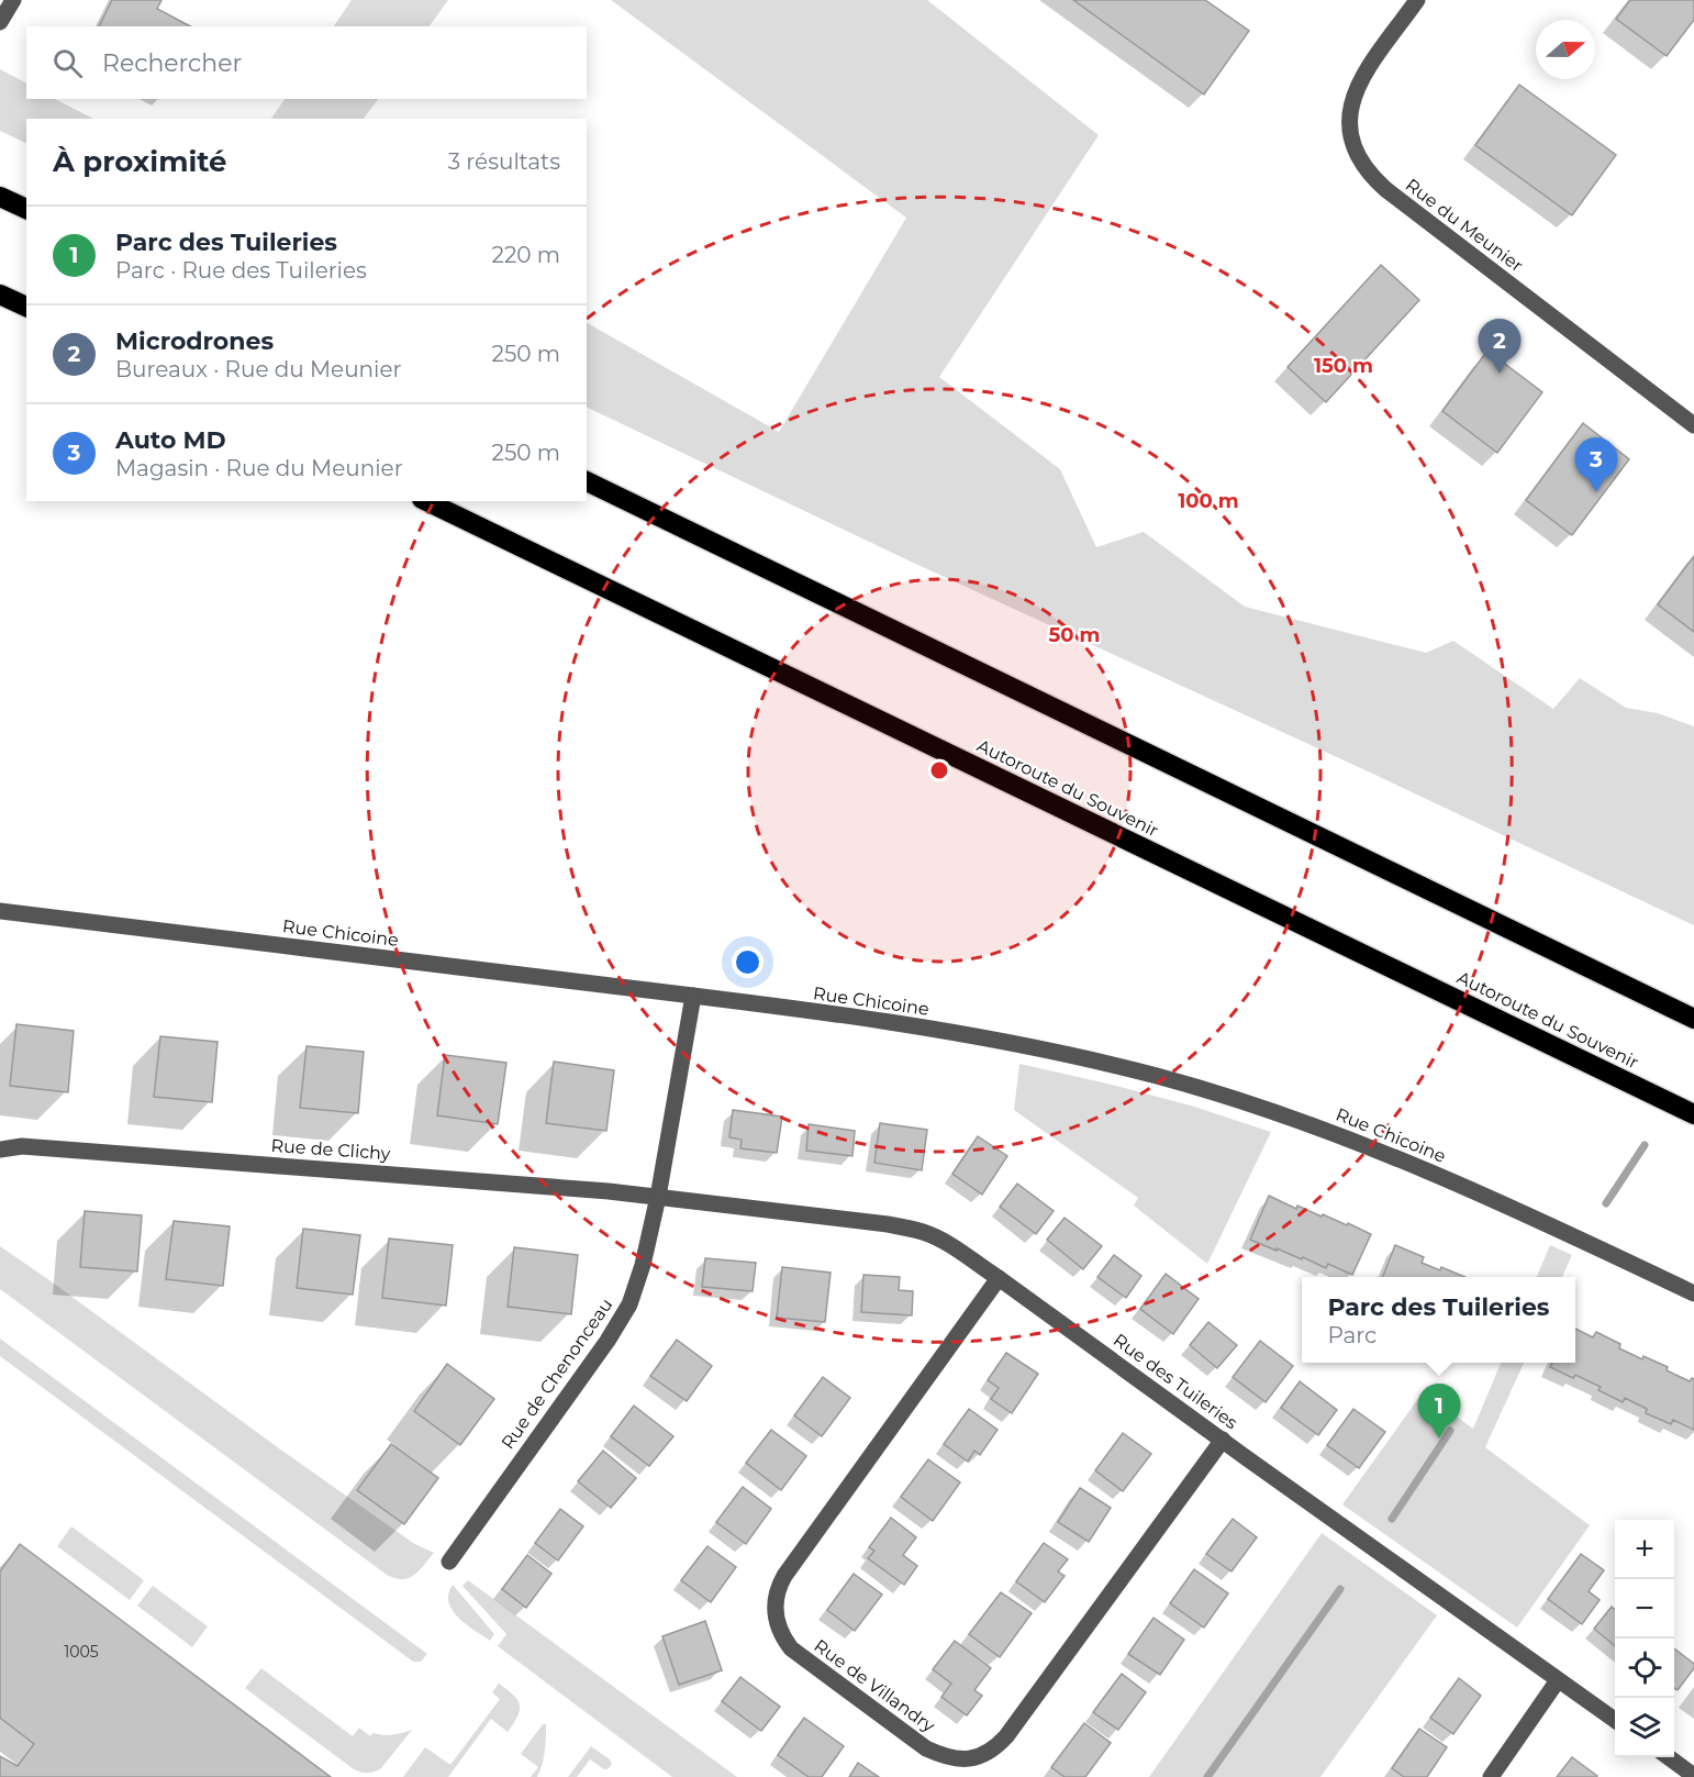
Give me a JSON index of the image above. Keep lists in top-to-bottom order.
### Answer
{
  "streets": {
    "highway": ["Autoroute du Souvenir"],
    "street": [
      "Rue du Meunier",
      "Rue Chicoine",
      "Rue de Clichy",
      "Rue de Chenonceau",
      "Rue des Tuileries",
      "Rue de Villandry"
    ]
  },
  "crossings": [
    ["Rue Chicoine", "Rue de Chenonceau"],
    ["Rue de Clichy", "Rue de Chenonceau"],
    ["Rue de Clichy", "Rue des Tuileries"],
    ["Rue de Chenonceau", "Rue des Tuileries"],
    ["Rue des Tuileries", "Rue de Villandry"]
  ],
  "house_numbers": ["1005"],
  "north": "right",
  "page": {
    "search": "Rechercher",
    "heading": ["À proximité", "3 résultats"],
    "list": [
      {
        "mark": "1",
        "name": "Parc des Tuileries",
        "note": "Parc · Rue des Tuileries",
        "value": "220 m"
      },
      {
        "mark": "2",
        "name": "Microdrones",
        "note": "Bureaux · Rue du Meunier",
        "value": "250 m"
      },
      {
        "mark": "3",
        "name": "Auto MD",
        "note": "Magasin · Rue du Meunier",
        "value": "250 m"
      }
    ],
    "pins": ["2", "3", "1"],
    "popup": ["Parc des Tuileries", "Parc"],
    "map_buttons": ["+", "−"]
  },
  "rings": ["150 m", "100 m", "50 m"]
}
